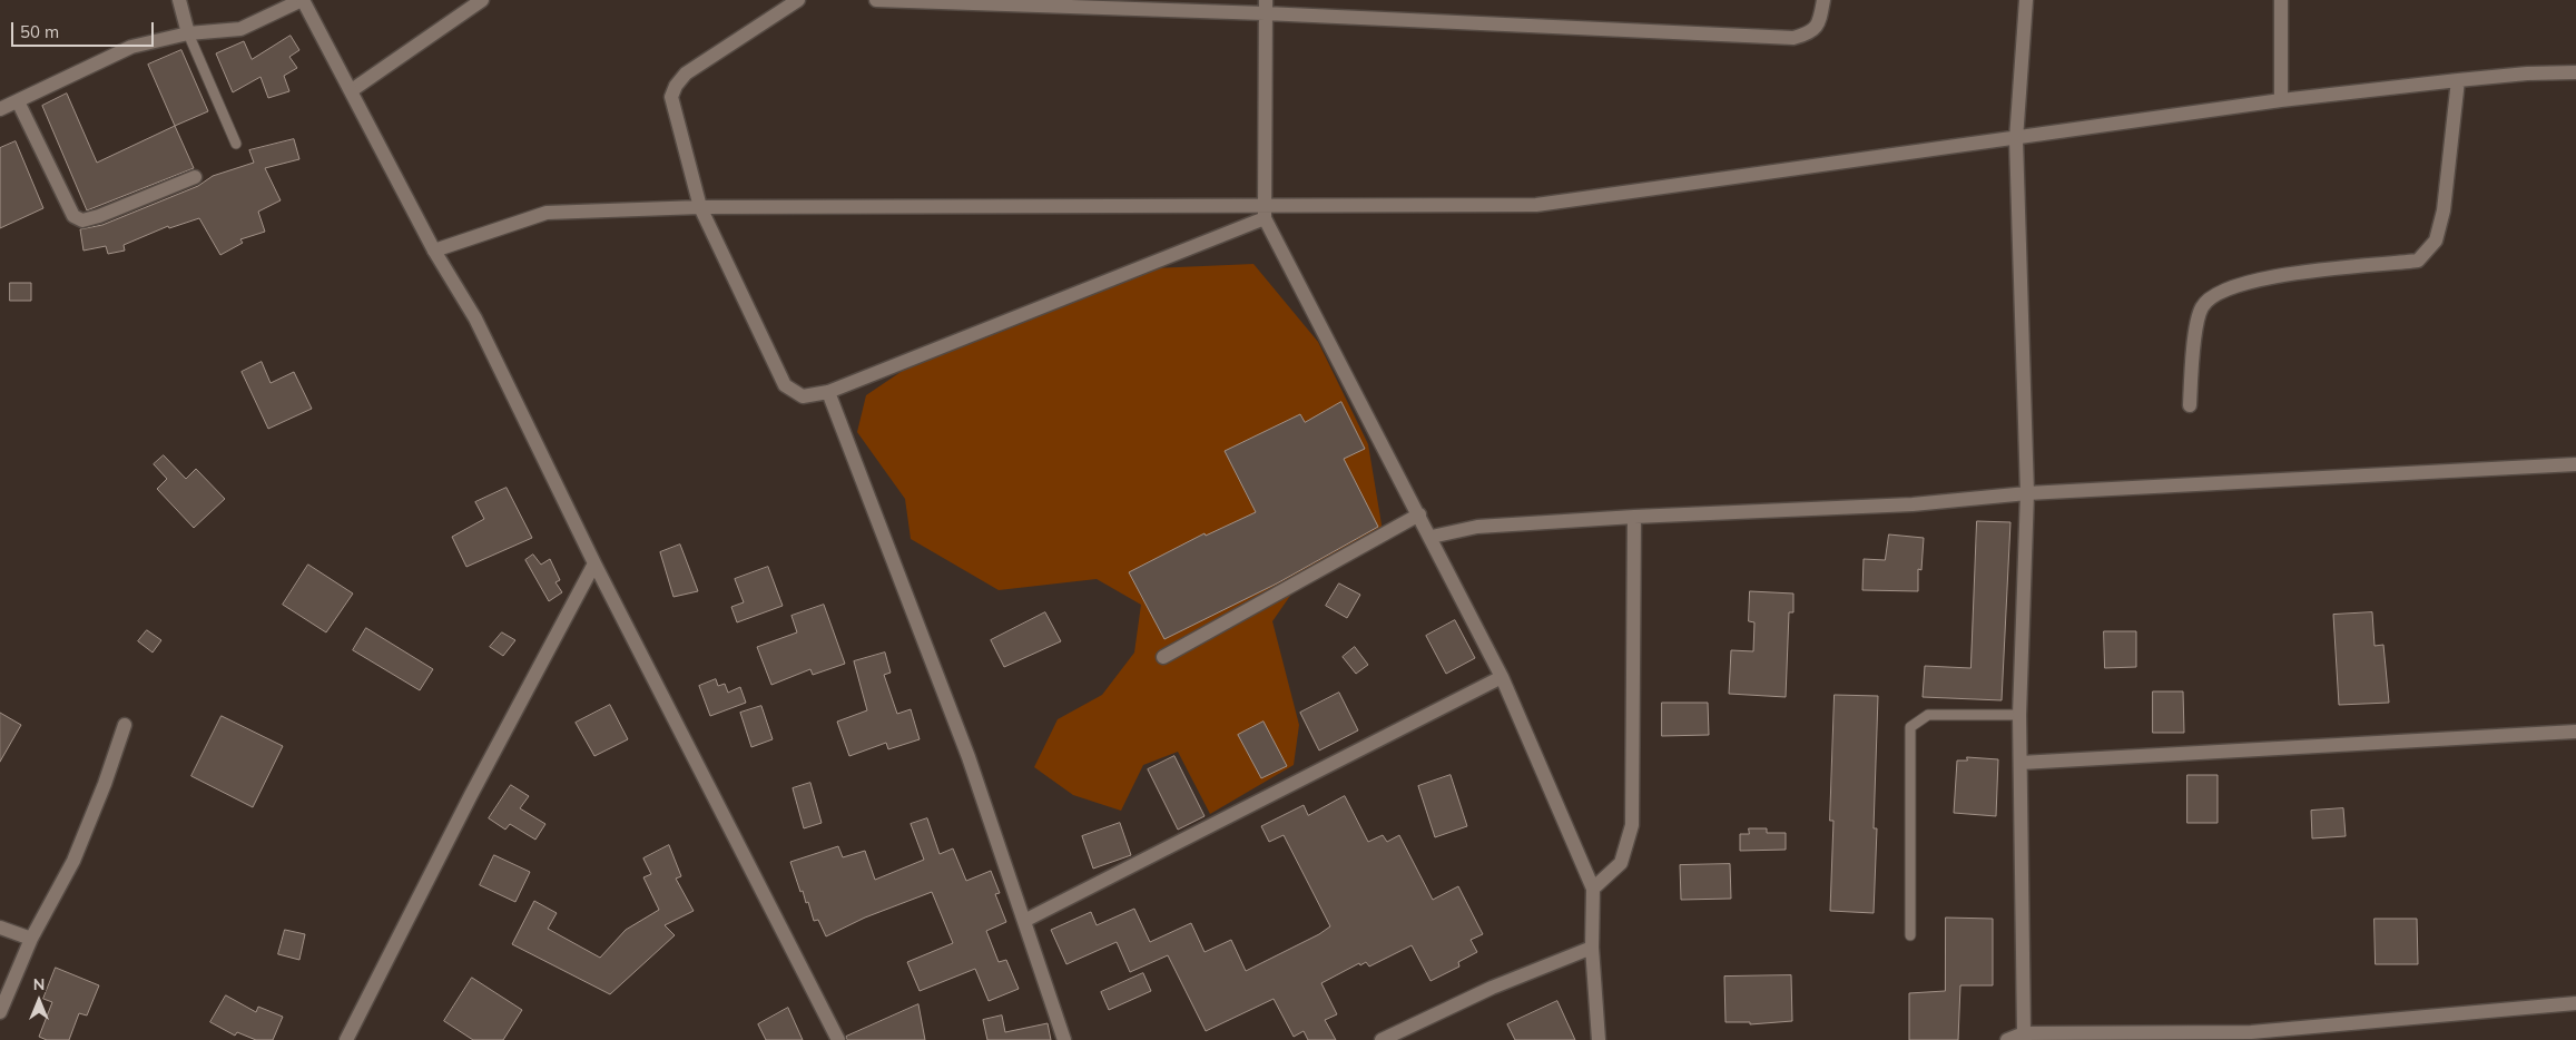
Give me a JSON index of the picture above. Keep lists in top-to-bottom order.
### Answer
{
  "scale_bar": "50 m",
  "north": "top"
}
